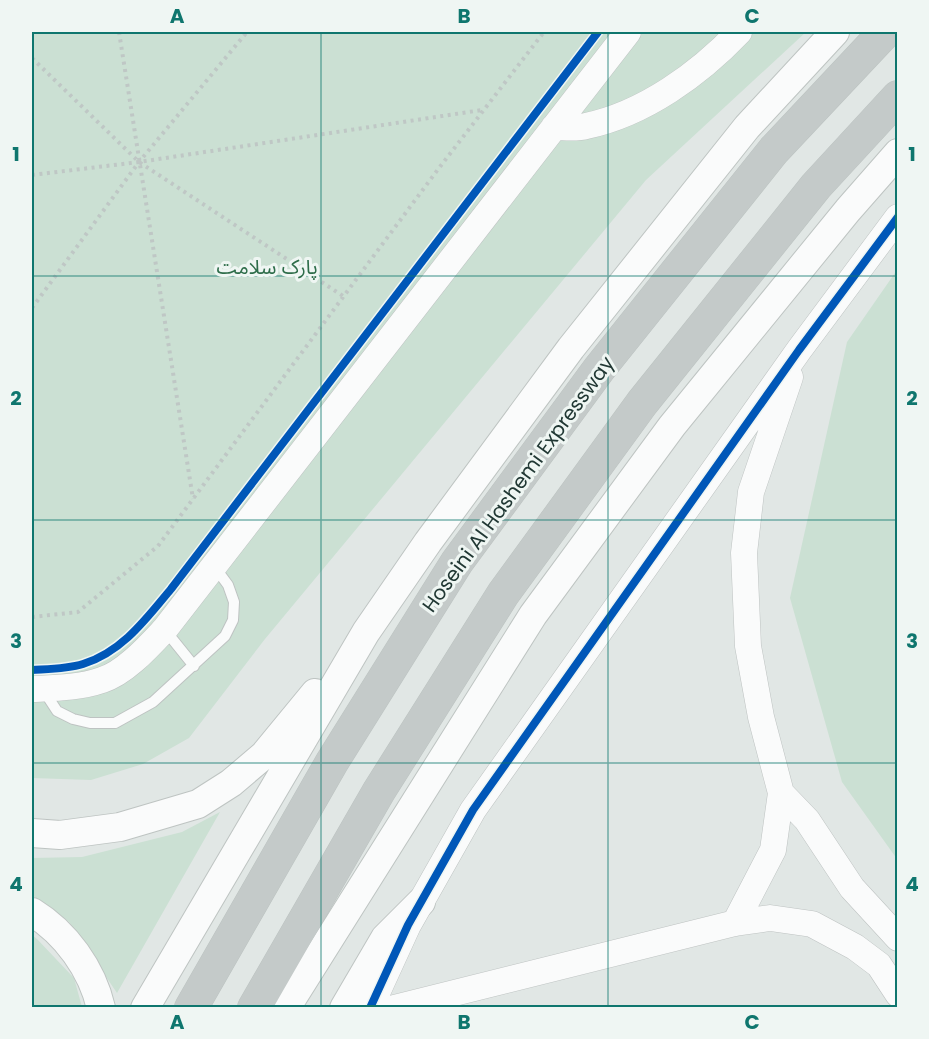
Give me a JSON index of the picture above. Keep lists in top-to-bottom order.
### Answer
{
  "streets": {
    "highway": ["Hoseini Al Hashemi Expressway"]
  },
  "parks": ["پارک سلامت"],
  "grid": {
    "columns": ["A", "B", "C"],
    "rows": [
      "1",
      "2",
      "3",
      "4"
    ]
  }
}
